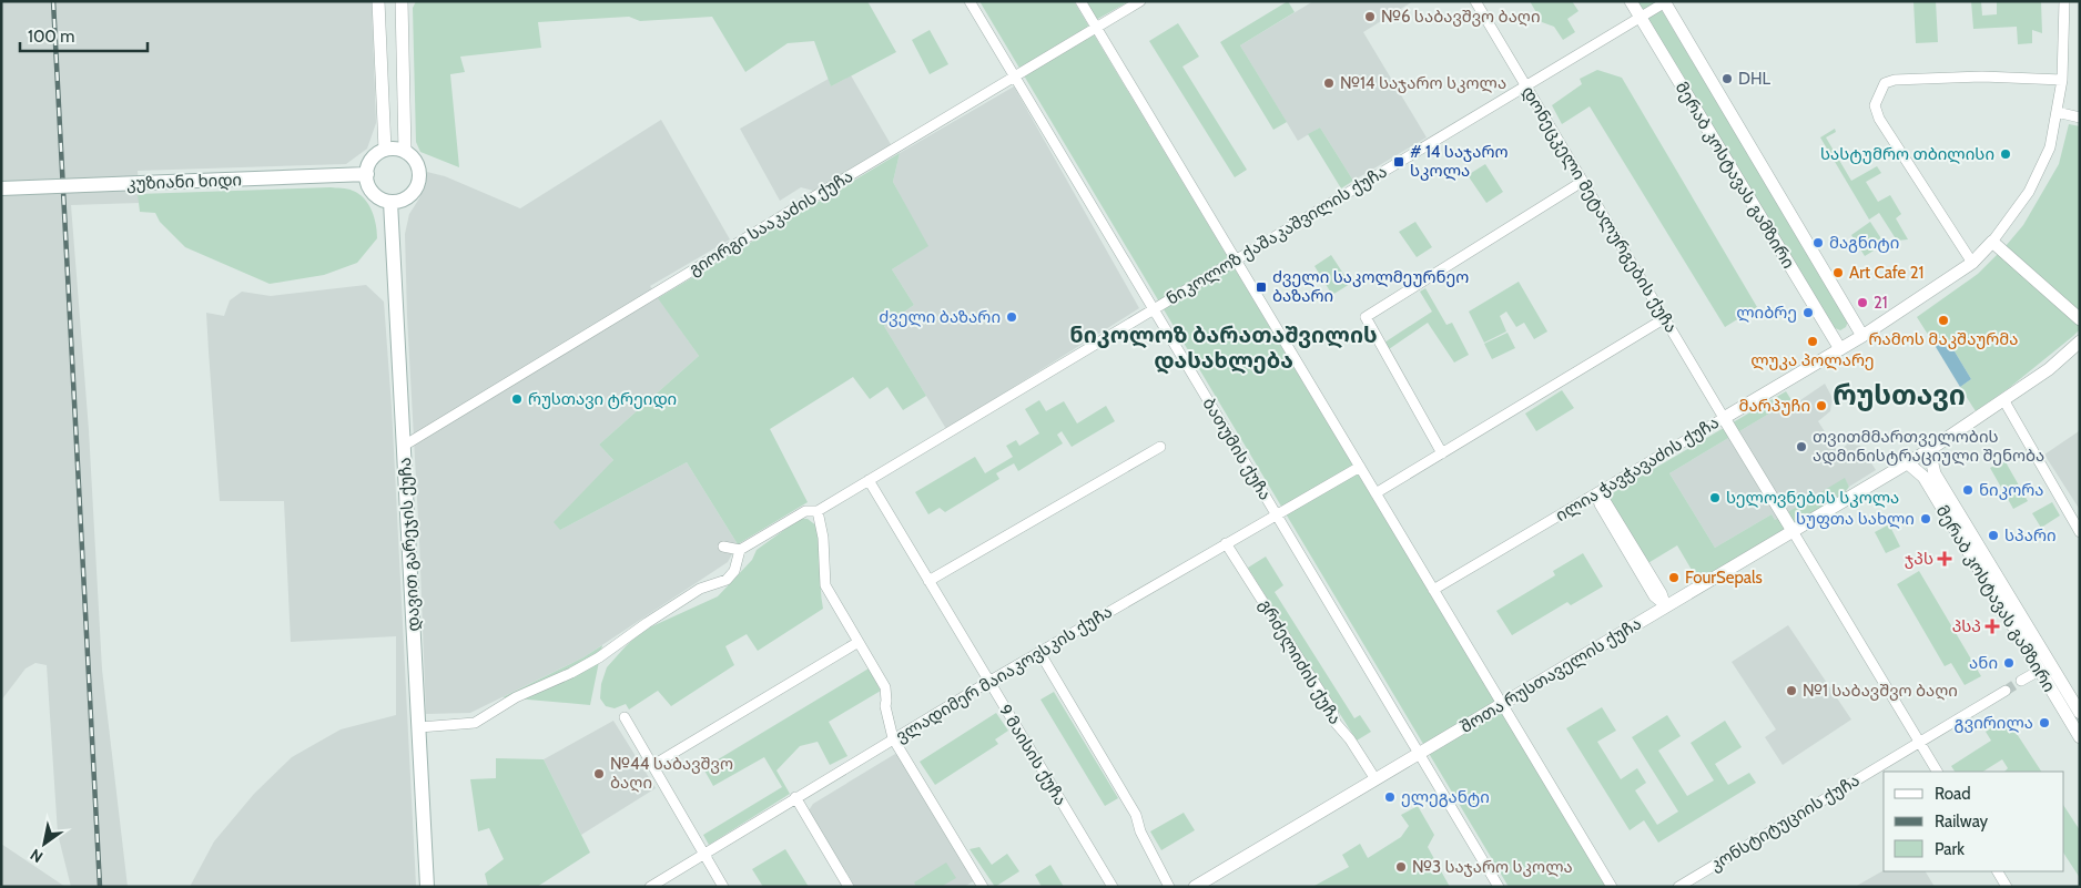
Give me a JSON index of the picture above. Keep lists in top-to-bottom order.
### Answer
{
  "streets": {
    "main road": ["კუზიანი ხიდი", "დავით გარეჯის ქუჩა"],
    "street": [
      "მერაბ კოსტავას გამზირი",
      "დონეცკელი მეტალურგების ქუჩა",
      "გიორგი სააკაძის ქუჩა",
      "ნიკოლოზ ქაშაკაშვილის ქუჩა",
      "ბათუმის ქუჩა",
      "ილია ჭავჭავაძის ქუჩა",
      "გრძელიძის ქუჩა",
      "ვლადიმერ მაიაკოვსკის ქუჩა",
      "შოთა რუსთაველის ქუჩა",
      "9 მაისის ქუჩა",
      "კონსტიტუციის ქუჩა"
    ]
  },
  "crossings": [
    ["მერაბ კოსტავას გამზირი", "ნიკოლოზ ქაშაკაშვილის ქუჩა"],
    ["მერაბ კოსტავას გამზირი", "ილია ჭავჭავაძის ქუჩა"],
    ["მერაბ კოსტავას გამზირი", "შოთა რუსთაველის ქუჩა"],
    ["კუზიანი ხიდი", "დავით გარეჯის ქუჩა"],
    ["დონეცკელი მეტალურგების ქუჩა", "ნიკოლოზ ქაშაკაშვილის ქუჩა"],
    ["დონეცკელი მეტალურგების ქუჩა", "ილია ჭავჭავაძის ქუჩა"],
    ["გიორგი სააკაძის ქუჩა", "ბათუმის ქუჩა"],
    ["გიორგი სააკაძის ქუჩა", "დავით გარეჯის ქუჩა"],
    ["ნიკოლოზ ქაშაკაშვილის ქუჩა", "ბათუმის ქუჩა"],
    ["ნიკოლოზ ქაშაკაშვილის ქუჩა", "9 მაისის ქუჩა"],
    ["ბათუმის ქუჩა", "ვლადიმერ მაიაკოვსკის ქუჩა"],
    ["ბათუმის ქუჩა", "შოთა რუსთაველის ქუჩა"],
    ["გრძელიძის ქუჩა", "ვლადიმერ მაიაკოვსკის ქუჩა"],
    ["გრძელიძის ქუჩა", "შოთა რუსთაველის ქუჩა"],
    ["ვლადიმერ მაიაკოვსკის ქუჩა", "9 მაისის ქუჩა"]
  ],
  "districts": ["ნიკოლოზ ბარათაშვილის დასახლება", "რუსთავი"],
  "places": {
    "other": [
      "№6 საბავშვო ბაღი",
      "DHL",
      "№14 საჯარო სკოლა",
      "სასტუმრო თბილისი",
      "მაგნიტი",
      "Art Cafe 21",
      "21",
      "ლიბრე",
      "ძველი ბაზარი",
      "რამოს მაკშაურმა",
      "ლუკა პოლარე",
      "რუსთავი ტრეიდი",
      "მარპუჩი",
      "თვითმმართველობის ადმინისტრაციული შენობა",
      "ნიკორა",
      "სელოვნების სკოლა",
      "სუფთა სახლი",
      "სპარი",
      "FourSepals",
      "ანი",
      "№1 საბავშვო ბაღი",
      "გვირილა",
      "№44 საბავშვო ბაღი",
      "ელეგანტი",
      "№3 საჯარო სკოლა"
    ],
    "transit": ["# 14 საჯარო სკოლა", "ძველი საკოლმეურნეო ბაზარი"],
    "health": ["ჯპს", "პსპ"]
  },
  "legend": ["Road", "Railway", "Park"],
  "scale_bar": "100 m",
  "north": "bottom left"
}
